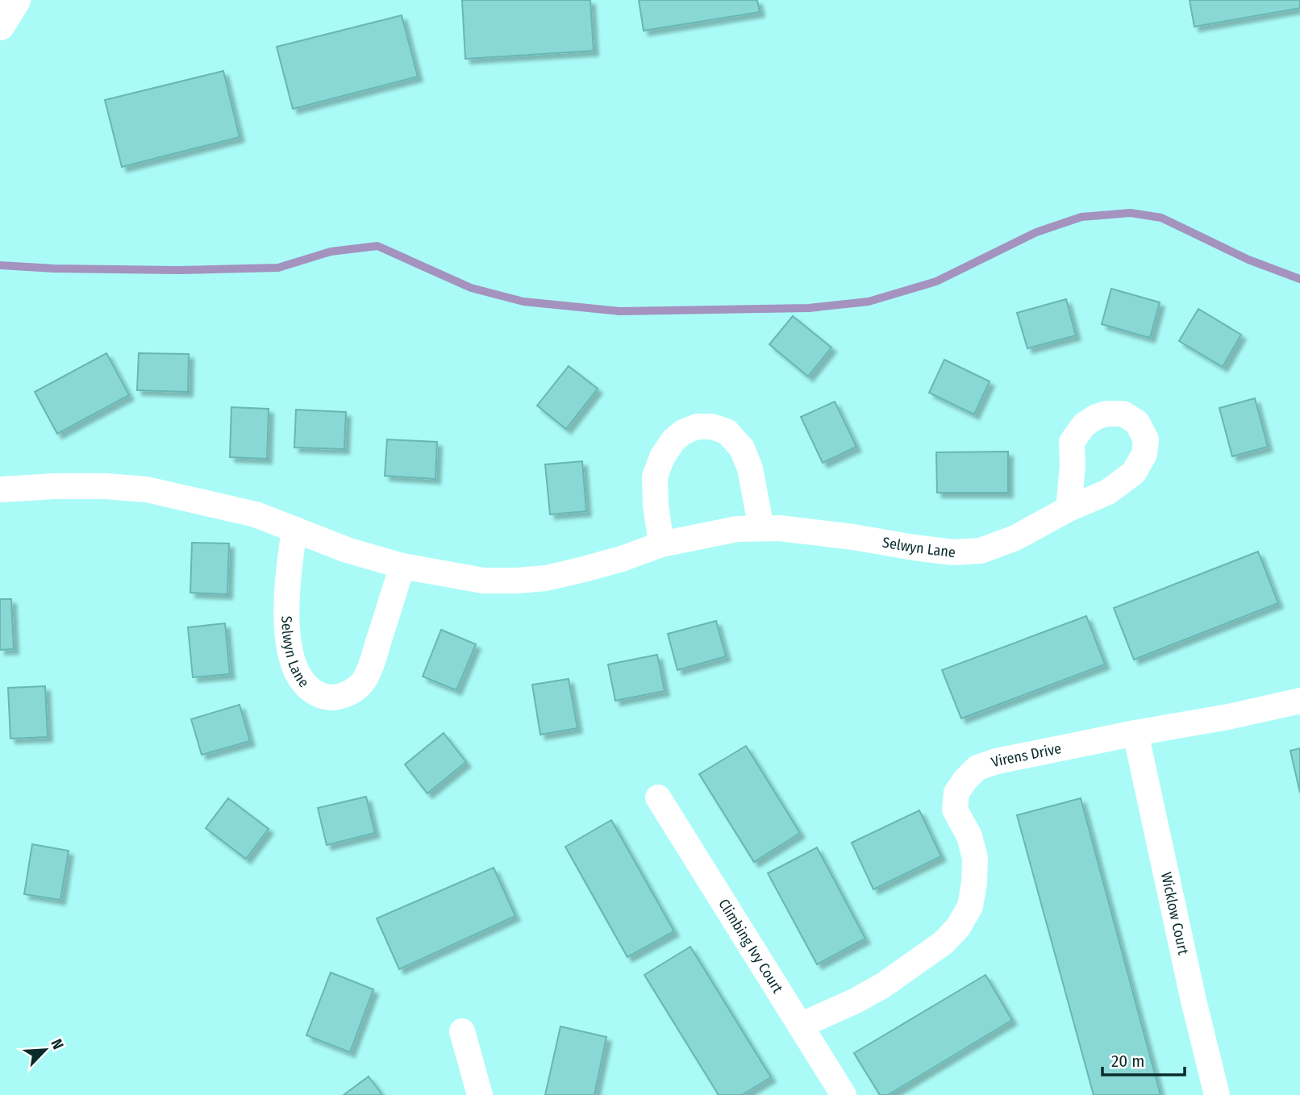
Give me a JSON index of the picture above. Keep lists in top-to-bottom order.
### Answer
{
  "streets": {
    "street": [
      "Selwyn Lane",
      "Virens Drive",
      "Wicklow Court",
      "Climbing Ivy Court"
    ]
  },
  "crossings": [
    ["Virens Drive", "Wicklow Court"],
    ["Virens Drive", "Climbing Ivy Court"]
  ],
  "scale_bar": "20 m",
  "north": "top right"
}
